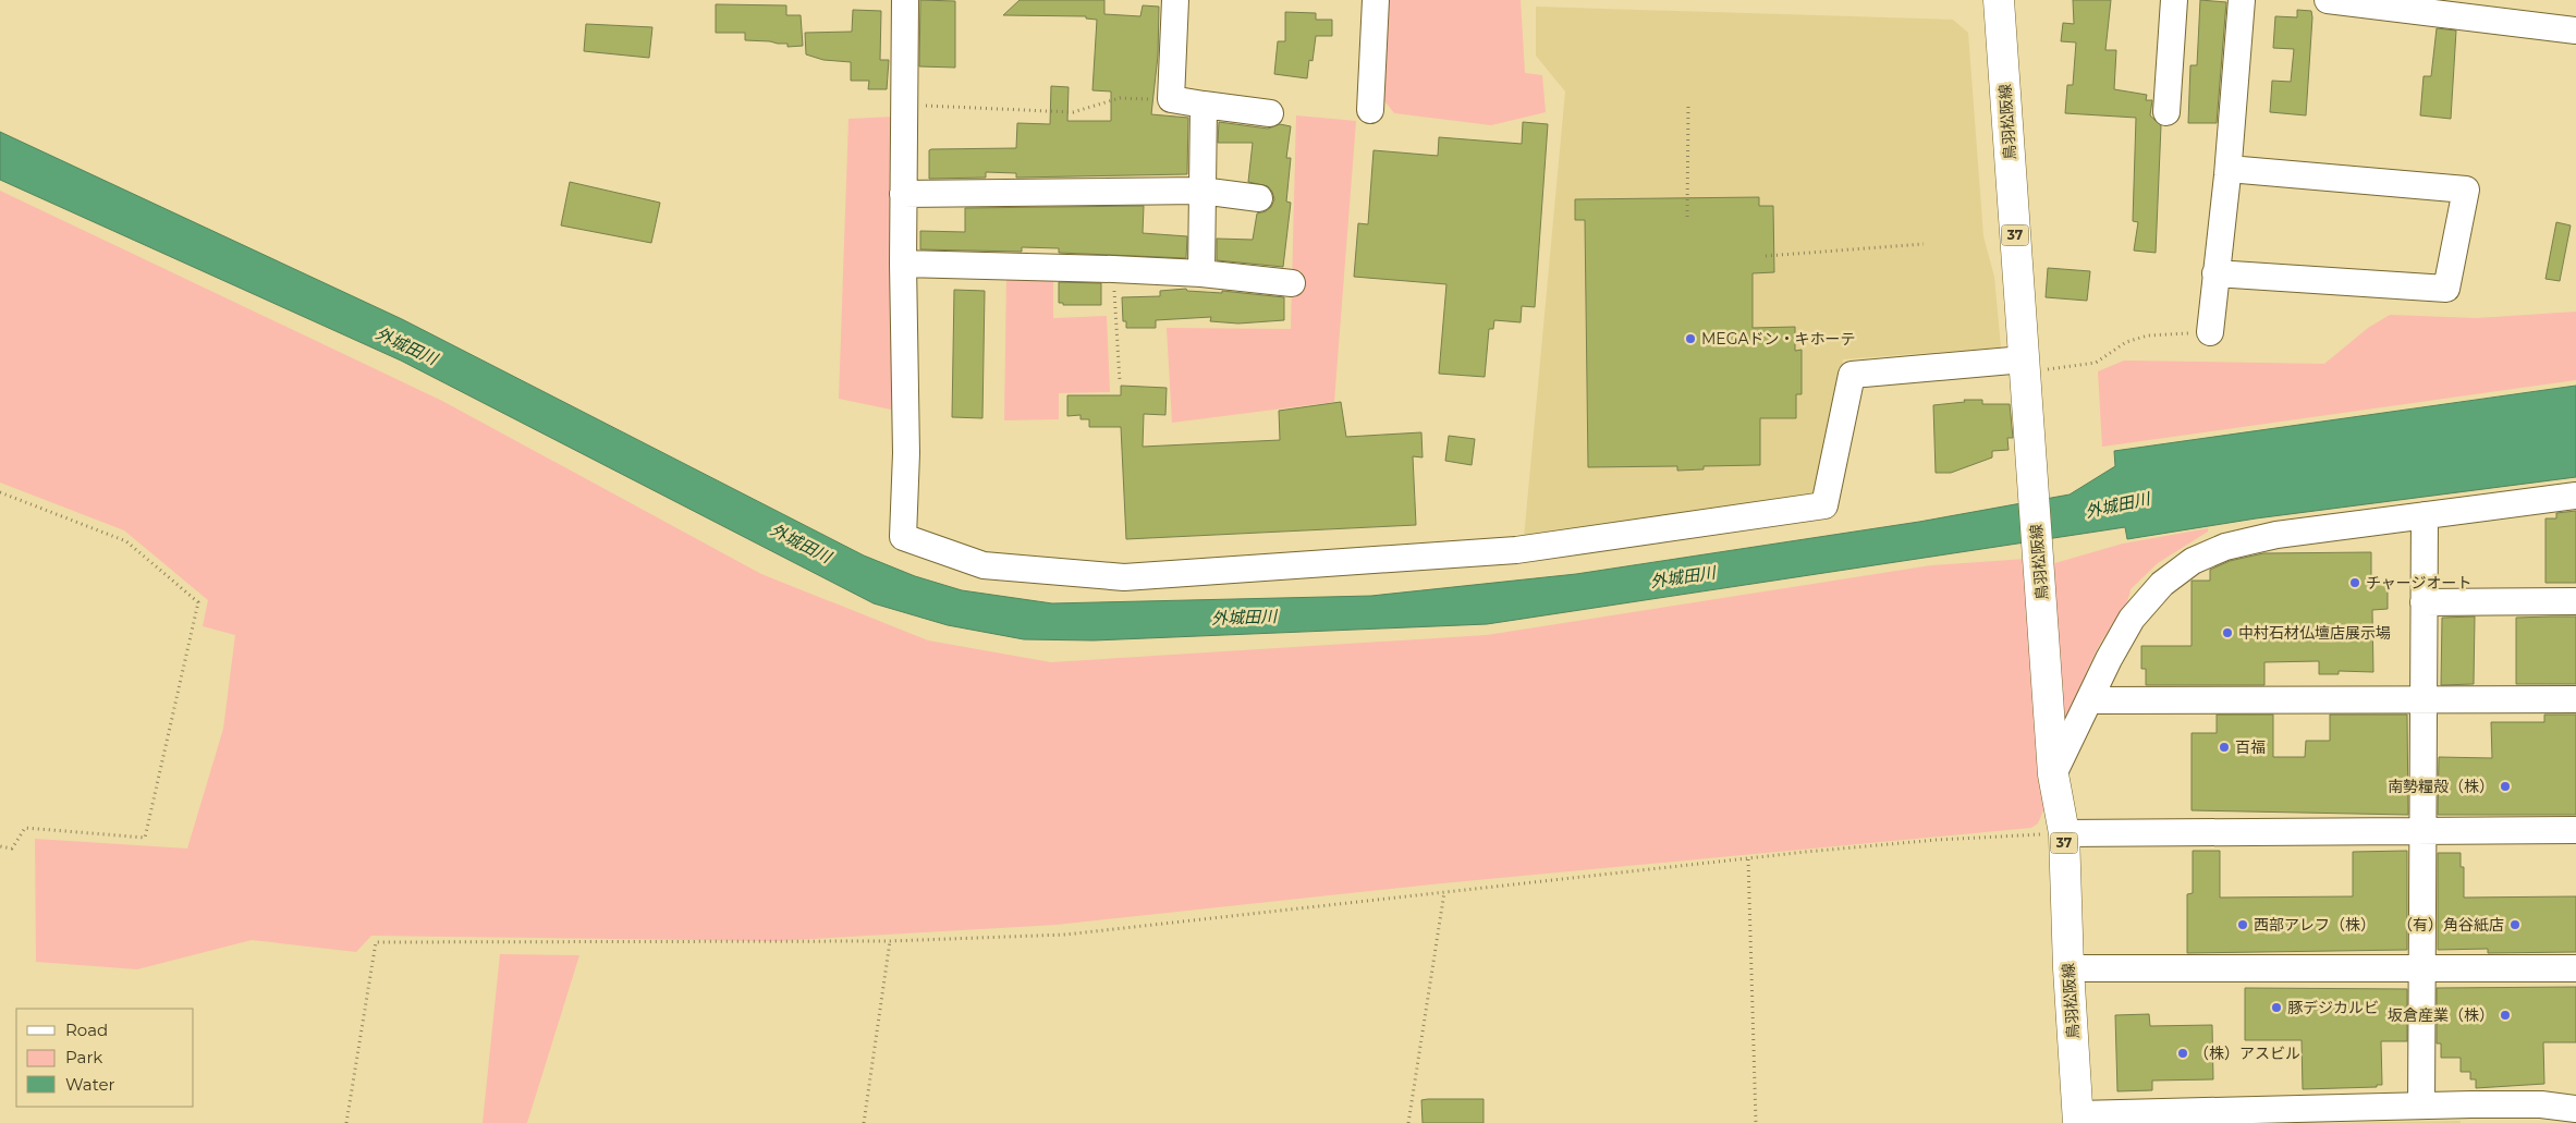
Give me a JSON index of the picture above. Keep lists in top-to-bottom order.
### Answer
{
  "streets": {
    "main road": ["鳥羽松阪線", "37"]
  },
  "water": ["外城田川"],
  "places": [
    "MEGAドン・キホーテ",
    "チャージオート",
    "中村石材仏壇店展示場",
    "百福",
    "南勢糧殻（株）",
    "西部アレフ（株）",
    "（有）角谷紙店",
    "豚デジカルビ",
    "坂倉産業（株）",
    "（株）アスビル"
  ],
  "legend": ["Road", "Park", "Water"]
}
